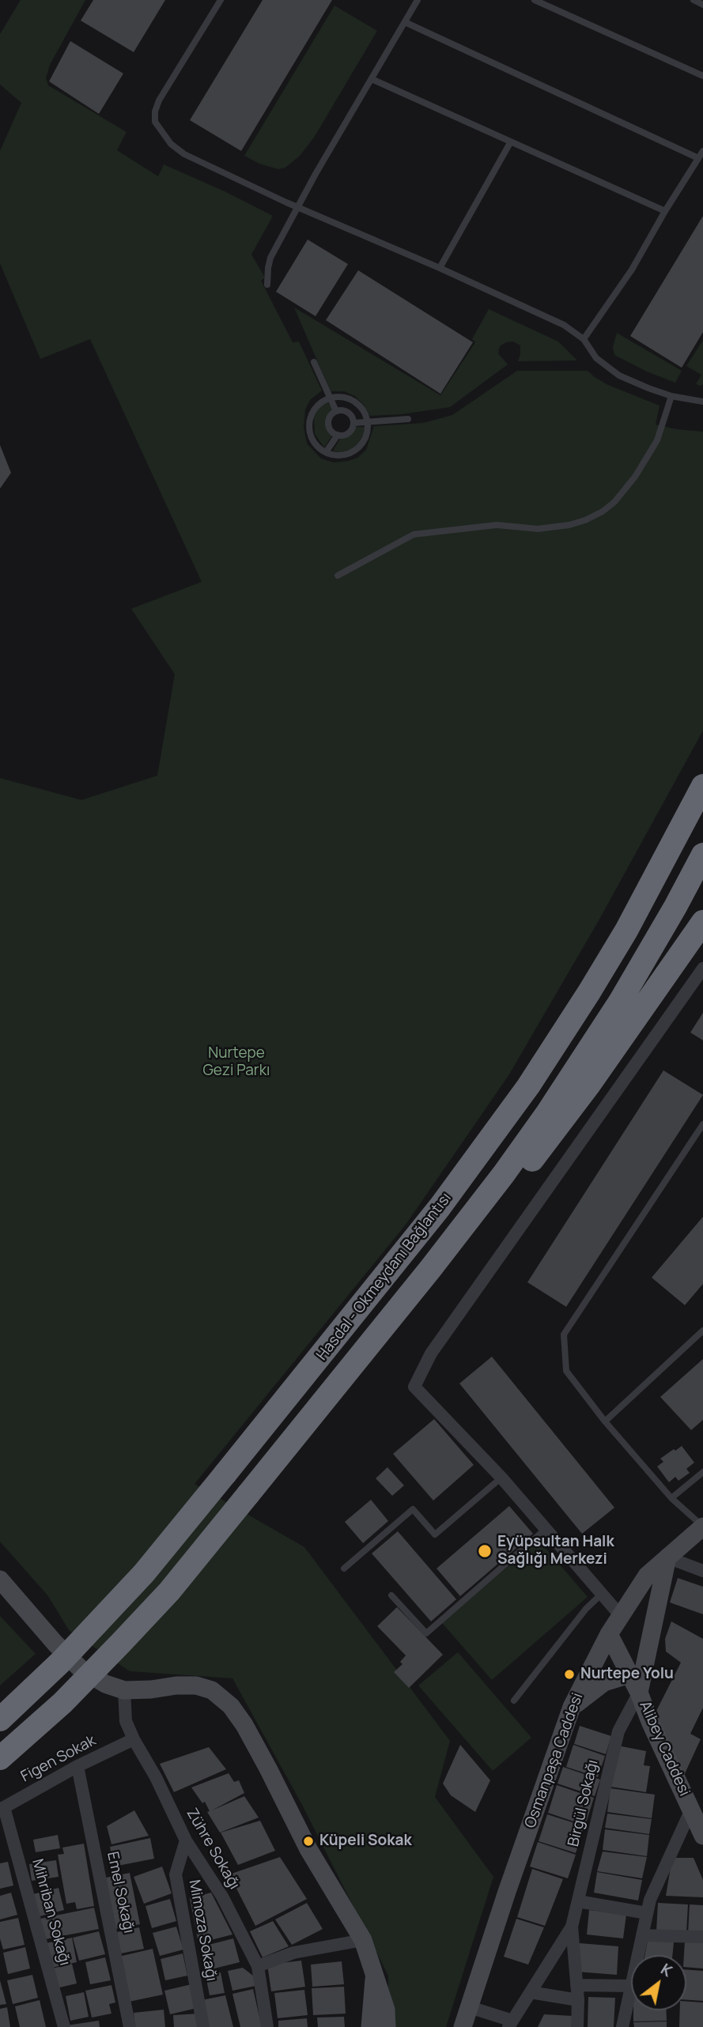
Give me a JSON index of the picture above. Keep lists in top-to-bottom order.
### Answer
{
  "streets": {
    "highway": ["Hasdal - Okmeydanı Bağlantısı"],
    "street": [
      "Alibey Caddesi",
      "Figen Sokak",
      "Osmanpaşa Caddesi",
      "Birgül Sokağı",
      "Zühre Sokağı",
      "Emel Sokağı",
      "Mihriban Sokağı",
      "Mimoza Sokağı"
    ]
  },
  "crossings": [
    ["Alibey Caddesi", "Osmanpaşa Caddesi"],
    ["Alibey Caddesi", "Birgül Sokağı"],
    ["Figen Sokak", "Zühre Sokağı"],
    ["Figen Sokak", "Emel Sokağı"],
    ["Figen Sokak", "Mihriban Sokağı"],
    ["Zühre Sokağı", "Mimoza Sokağı"]
  ],
  "parks": ["Nurtepe Gezi Parkı"],
  "places": ["Eyüpsultan Halk Sağlığı Merkezi", "Nurtepe Yolu", "Küpeli Sokak"],
  "north": "top right"
}
